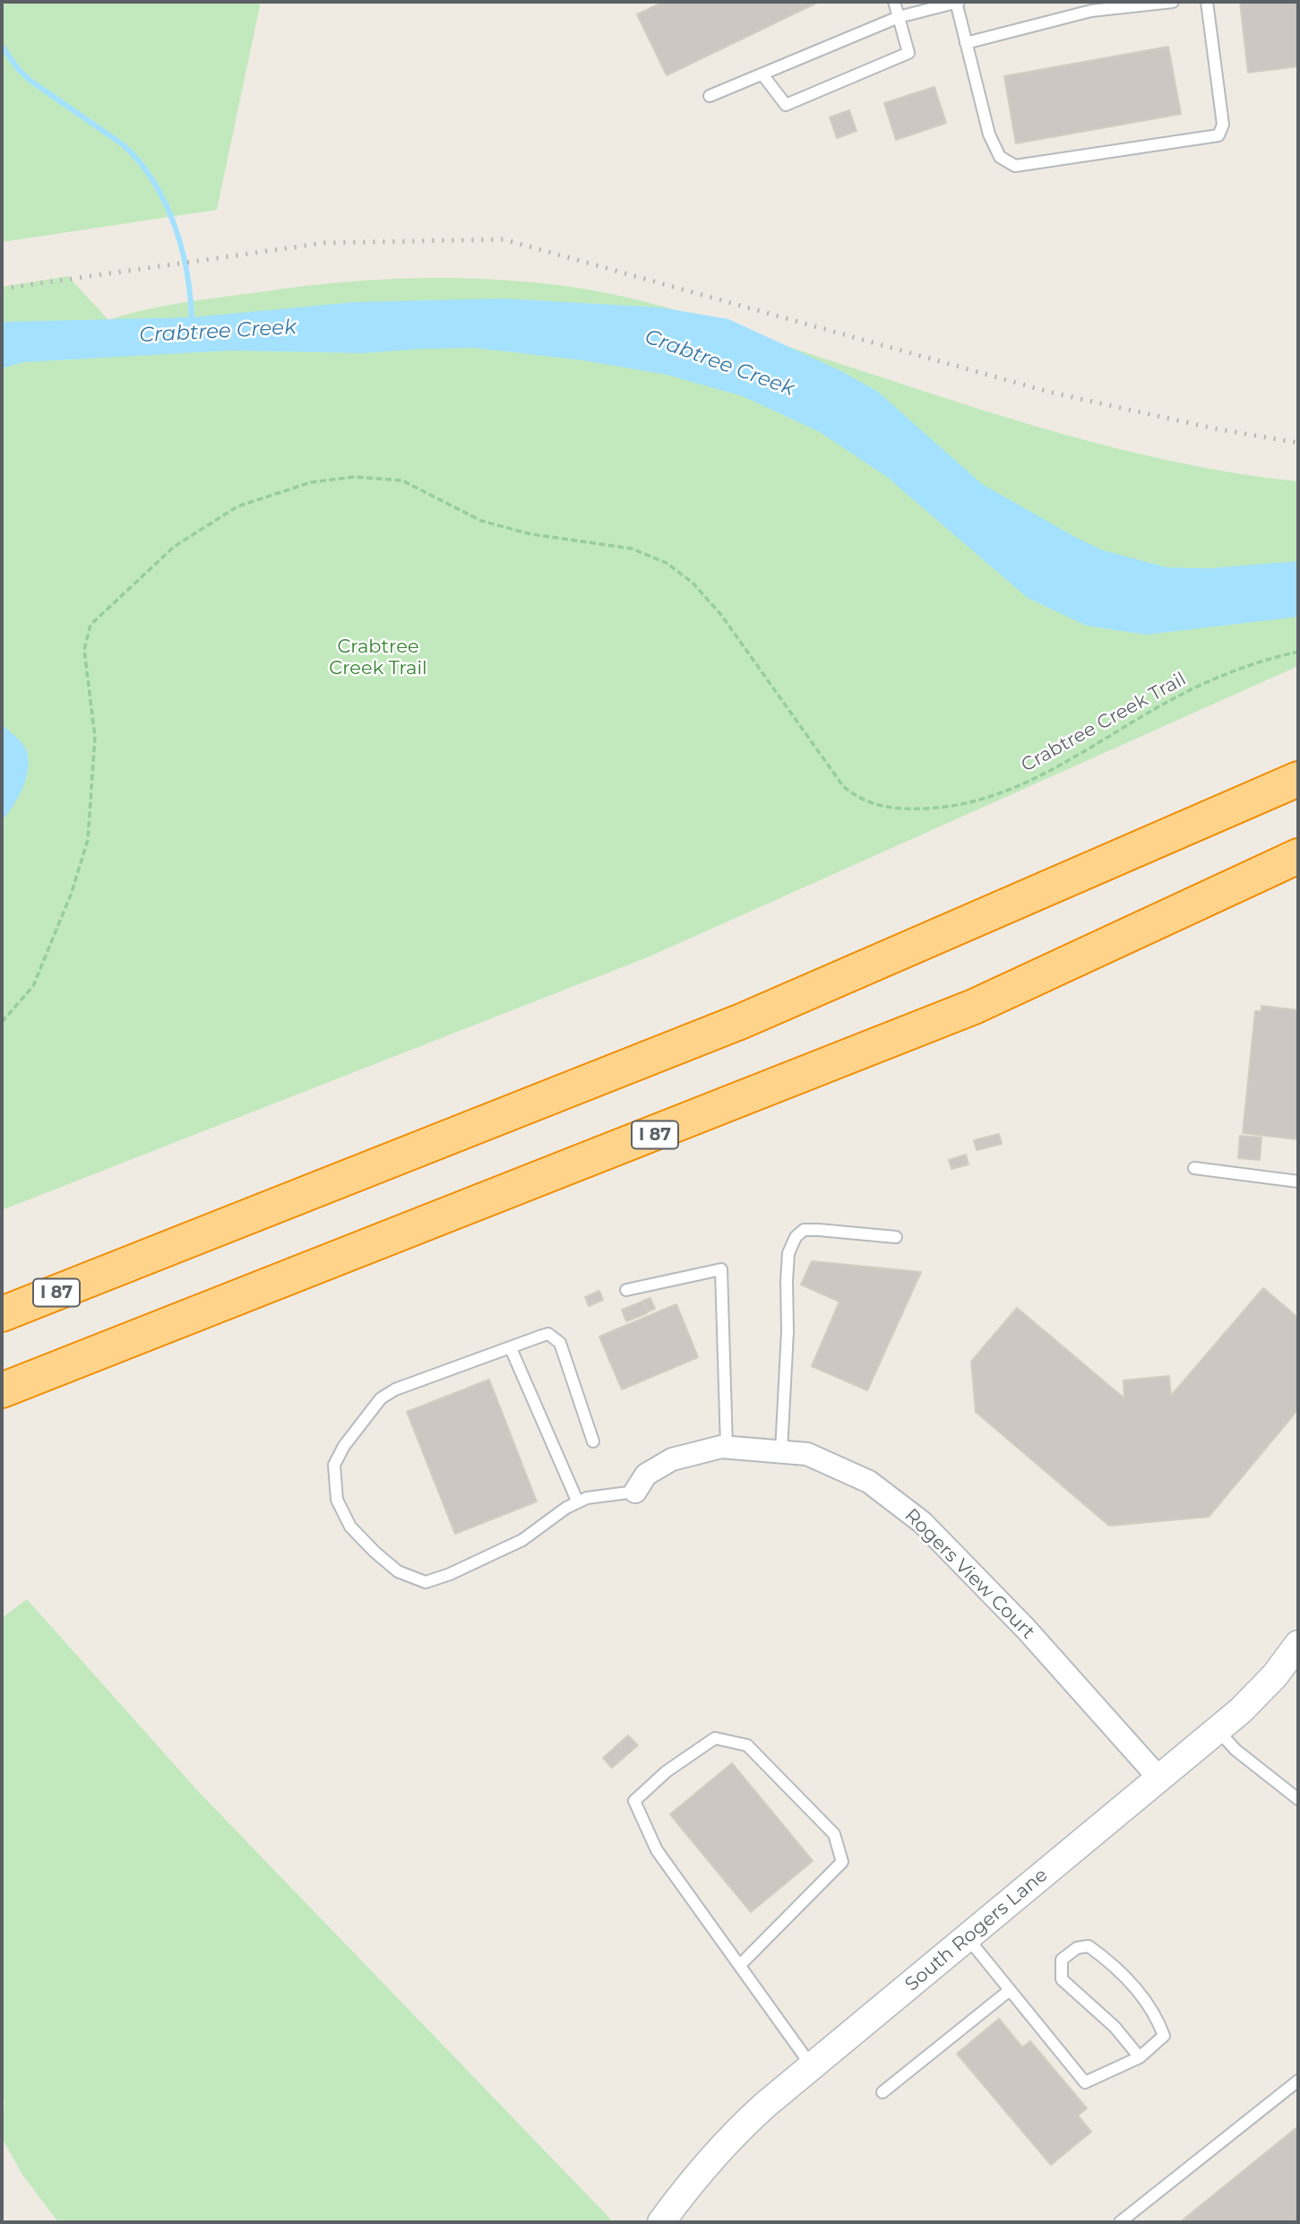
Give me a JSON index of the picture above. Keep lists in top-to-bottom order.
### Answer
{
  "streets": {
    "highway": ["I 87"],
    "street": ["Rogers View Court", "South Rogers Lane"],
    "path": ["Crabtree Creek Trail"]
  },
  "crossings": [
    ["Rogers View Court", "South Rogers Lane"]
  ],
  "water": ["Crabtree Creek"],
  "parks": ["Crabtree Creek Trail"]
}
